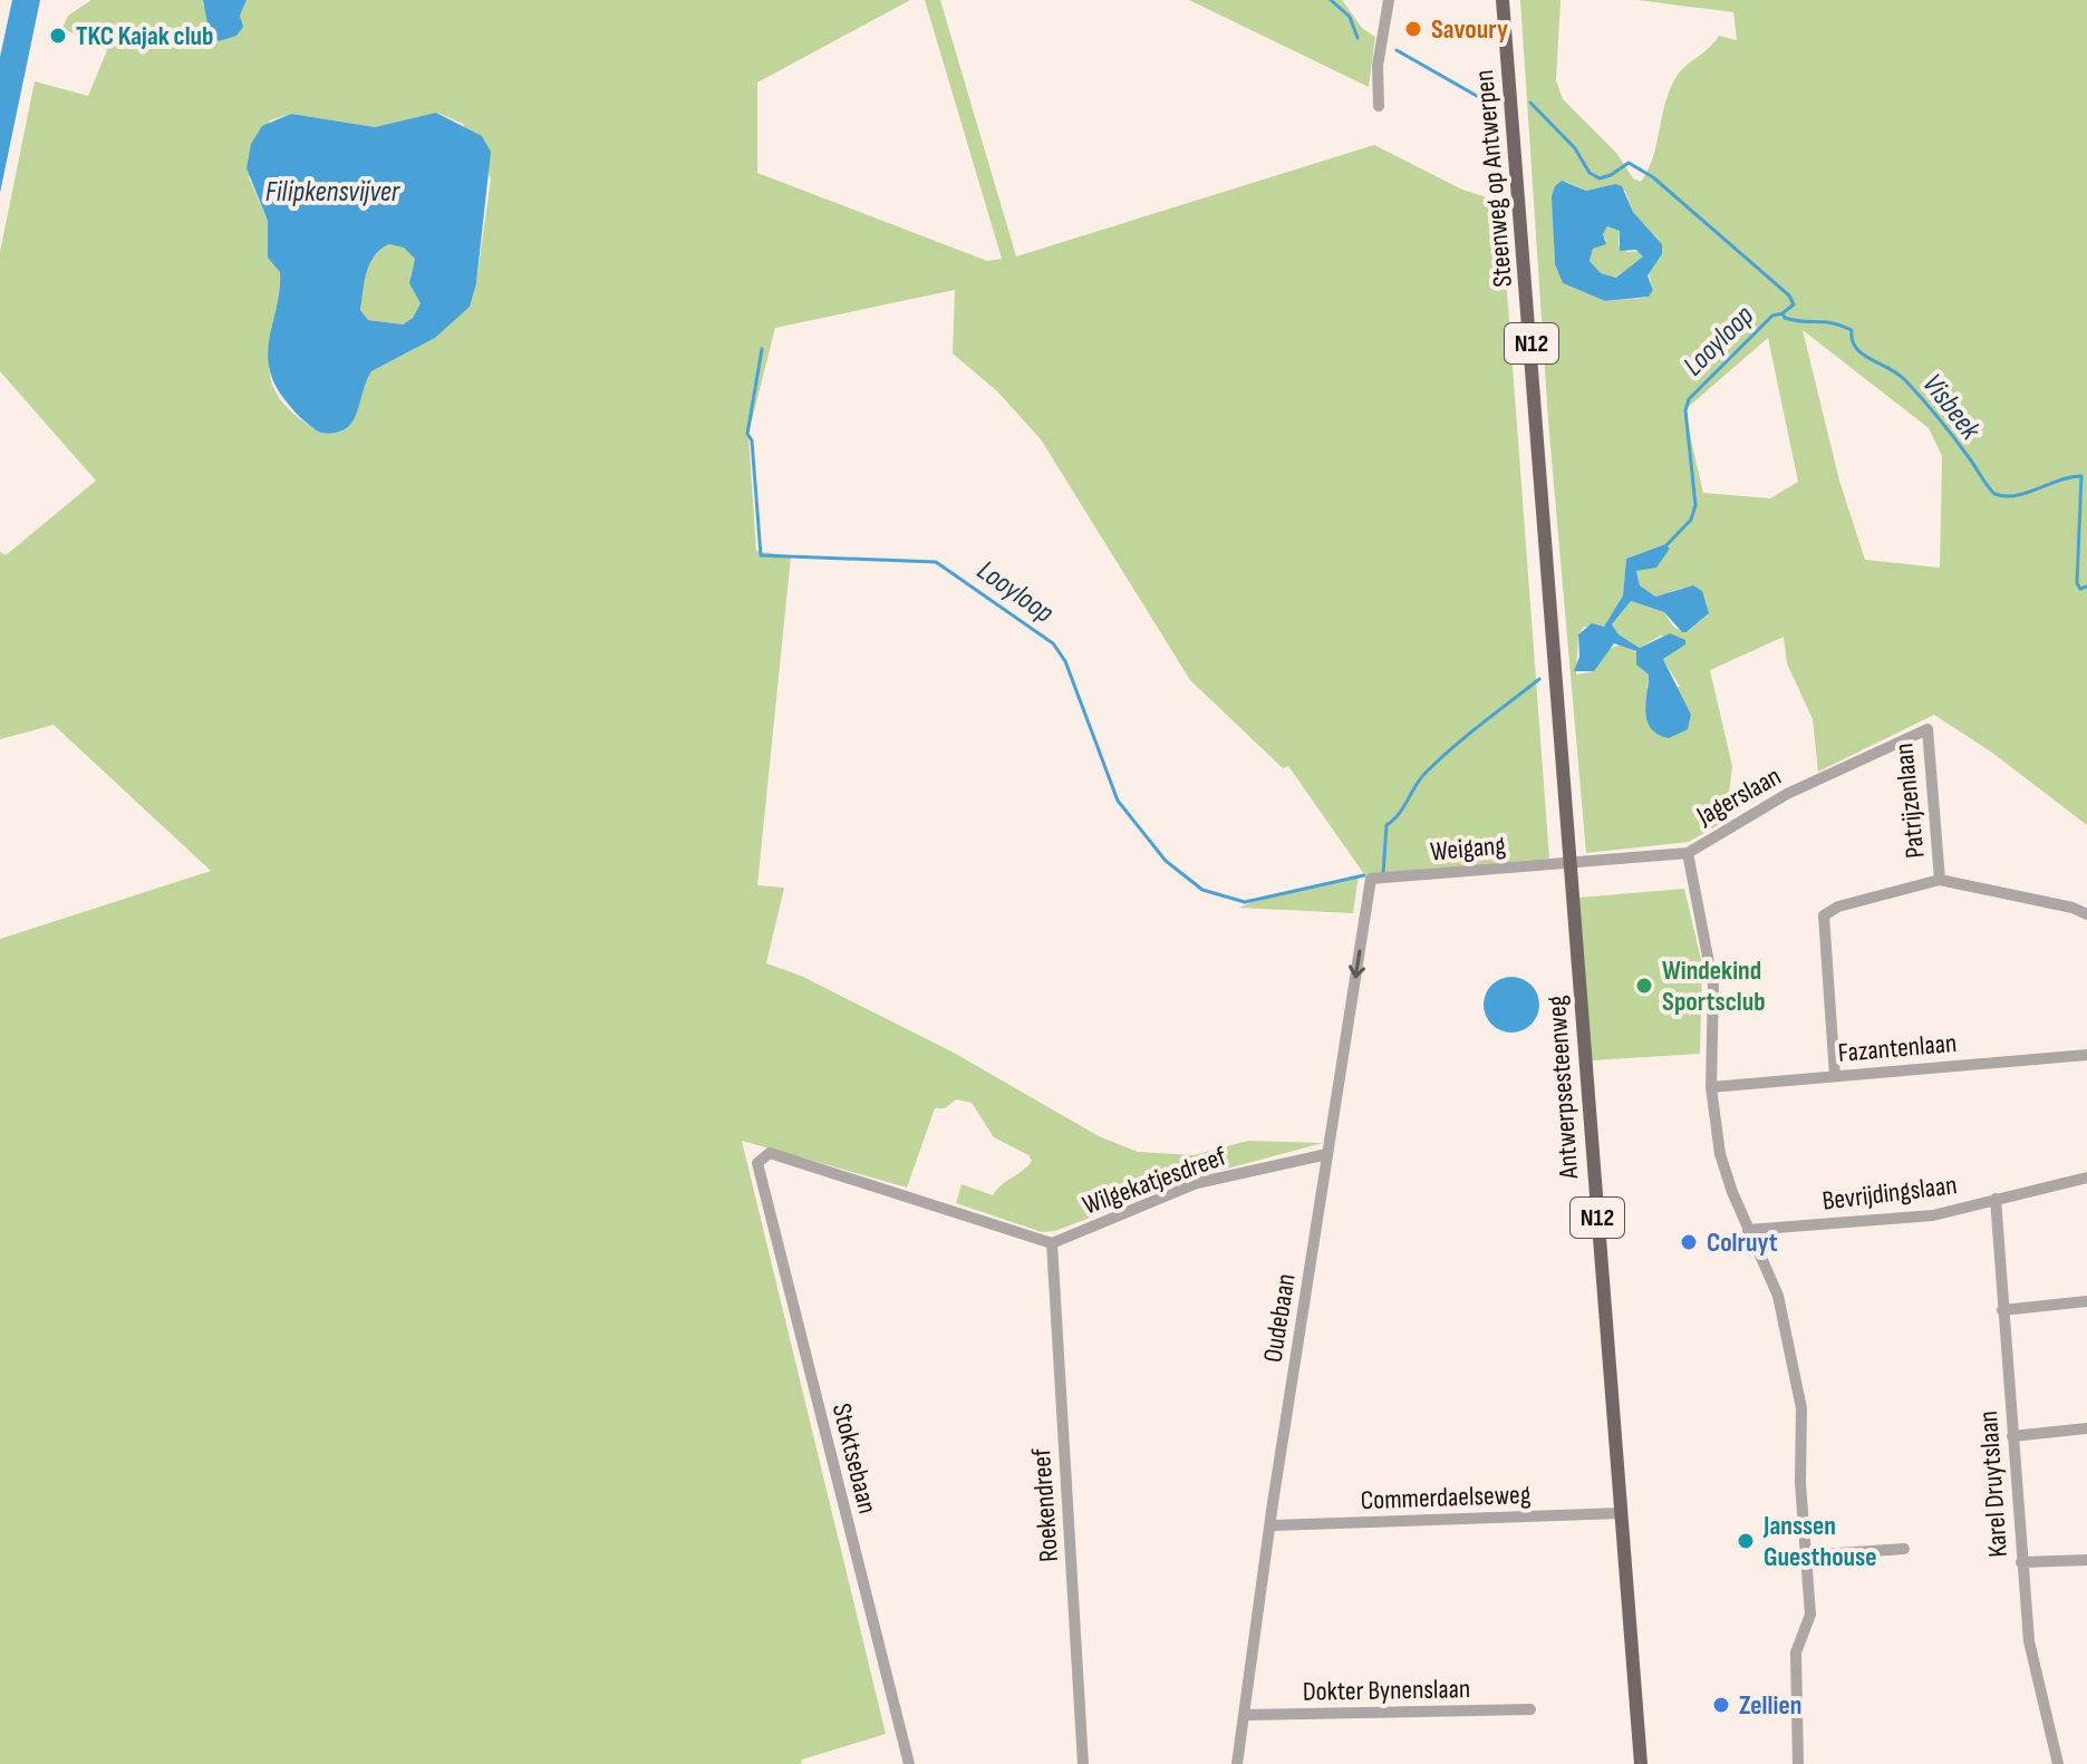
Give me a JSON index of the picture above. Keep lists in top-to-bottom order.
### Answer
{
  "streets": {
    "main road": ["Steenweg op Antwerpen", "N12", "Antwerpsesteenweg"],
    "street": [
      "Jagerslaan",
      "Patrijzenlaan",
      "Weigang",
      "Fazantenlaan",
      "Wilgekatjesdreef",
      "Bevrijdingslaan",
      "Oudebaan",
      "Stoktsebaan",
      "Karel Druytslaan",
      "Commerdaelseweg",
      "Roekendreef",
      "Dokter Bynenslaan"
    ]
  },
  "crossings": [
    ["Steenweg op Antwerpen", "Antwerpsesteenweg"],
    ["Jagerslaan", "Patrijzenlaan"],
    ["Jagerslaan", "Weigang"],
    ["Jagerslaan", "Antwerpsesteenweg"],
    ["Weigang", "Antwerpsesteenweg"],
    ["Weigang", "Oudebaan"],
    ["Antwerpsesteenweg", "Commerdaelseweg"],
    ["Wilgekatjesdreef", "Oudebaan"],
    ["Wilgekatjesdreef", "Stoktsebaan"],
    ["Wilgekatjesdreef", "Roekendreef"],
    ["Bevrijdingslaan", "Karel Druytslaan"],
    ["Oudebaan", "Commerdaelseweg"],
    ["Oudebaan", "Dokter Bynenslaan"],
    ["Stoktsebaan", "Roekendreef"]
  ],
  "water": ["Filipkensvijver", "Looyloop", "Visbeek"],
  "places": [
    "Savoury",
    "TKC Kajak club",
    "Windekind Sportsclub",
    "Colruyt",
    "Janssen Guesthouse",
    "Zellien"
  ]
}
